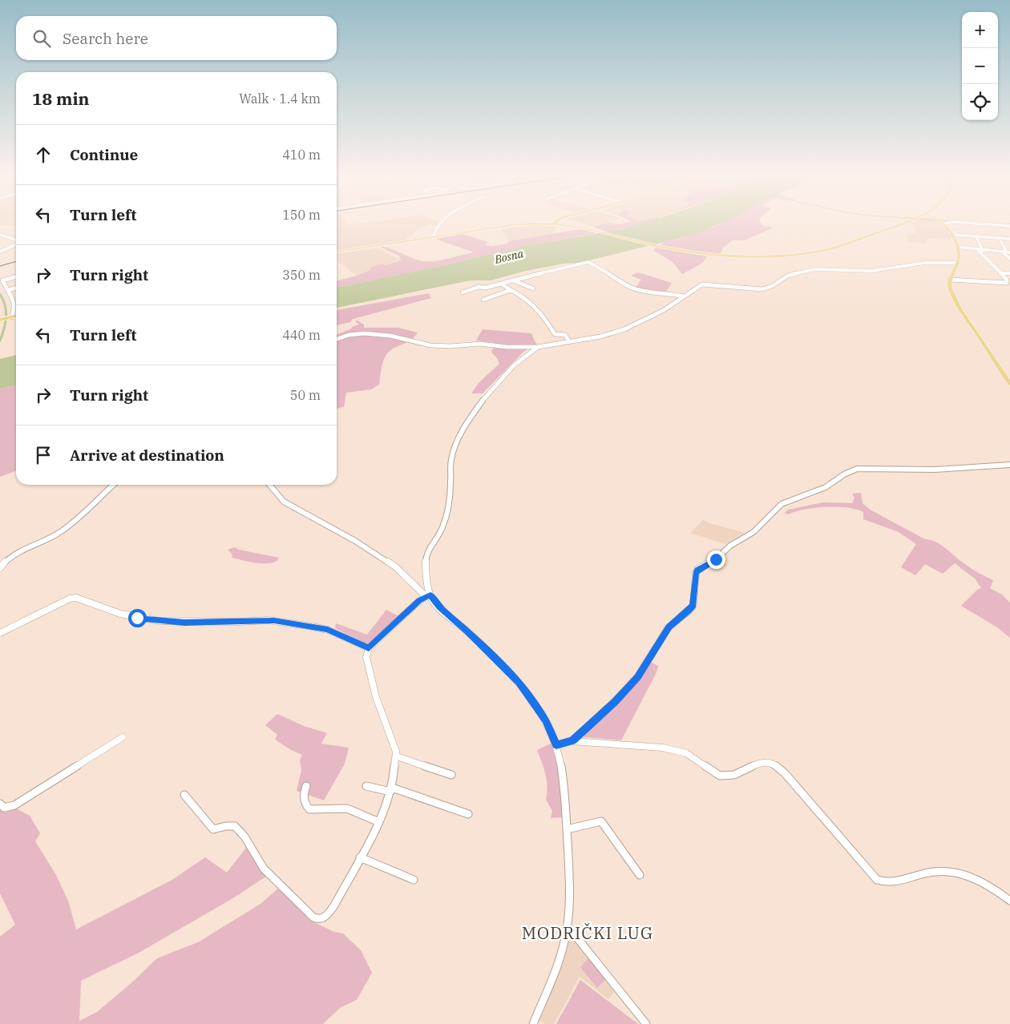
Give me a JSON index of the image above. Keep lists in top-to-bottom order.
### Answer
{
  "districts": ["MODRIČKI LUG"],
  "water": ["Bosna"],
  "page": {
    "map_buttons": ["+", "−"],
    "search": "Search here",
    "heading": ["18 min", "Walk · 1.4 km"],
    "list": [
      ["Continue", "410 m"],
      ["Turn left", "150 m"],
      ["Turn right", "350 m"],
      ["Turn left", "440 m"],
      ["Turn right", "50 m"],
      "Arrive at destination"
    ]
  }
}
